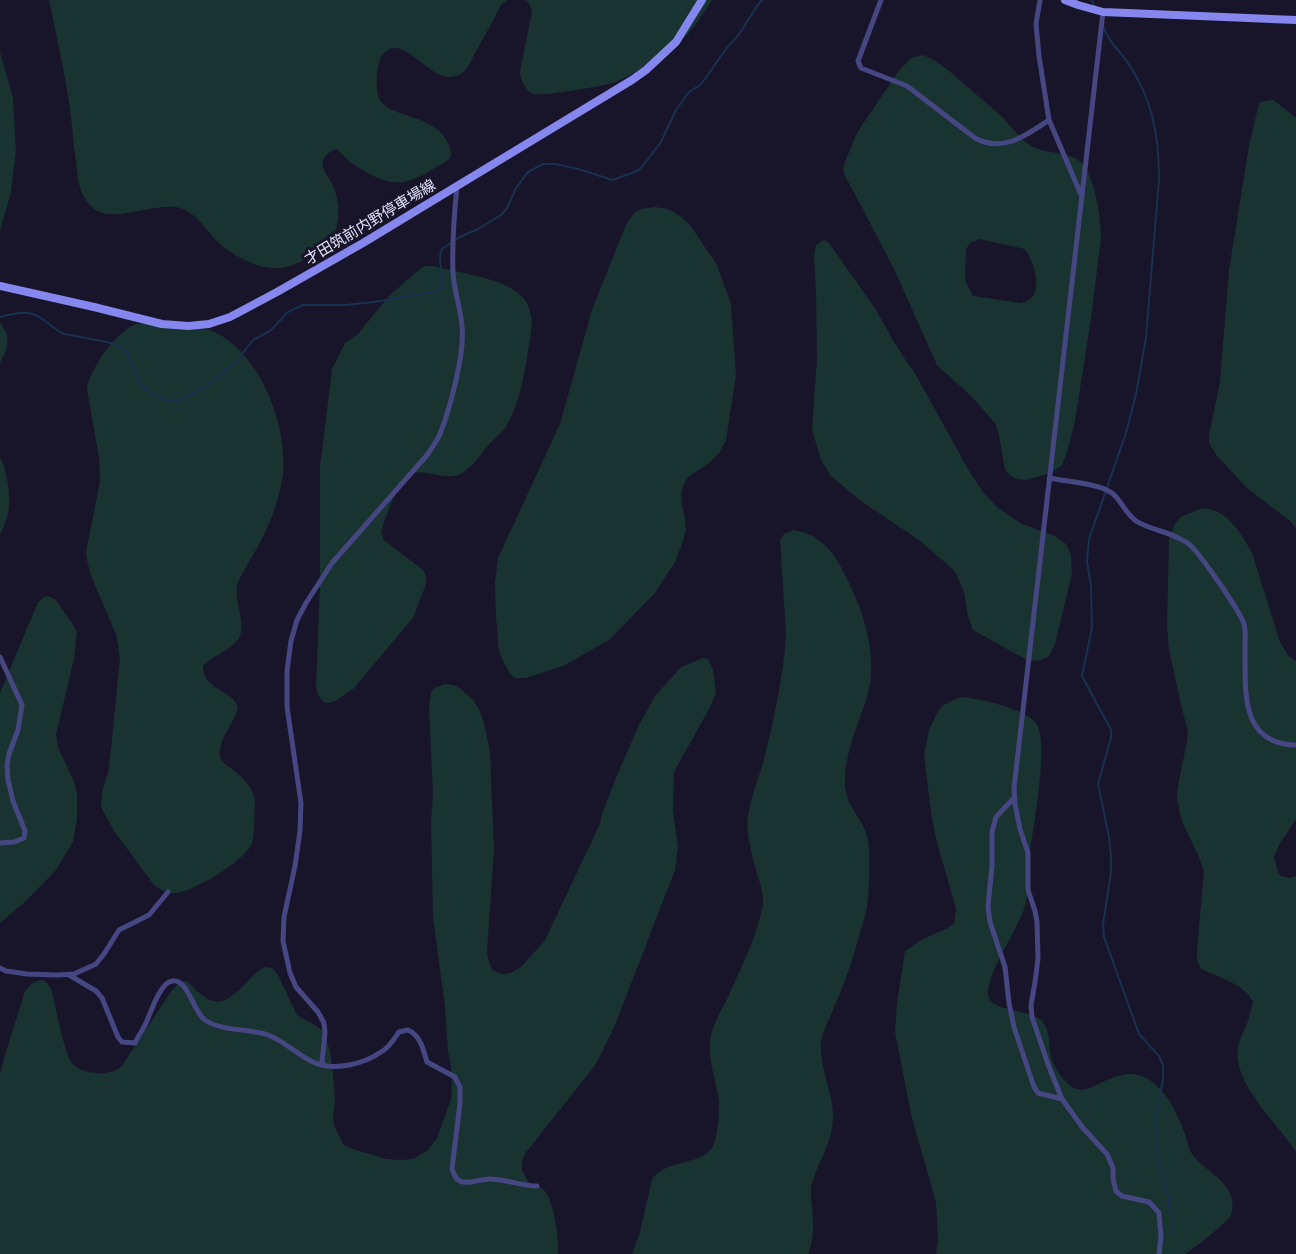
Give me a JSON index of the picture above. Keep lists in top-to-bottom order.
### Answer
{
  "streets": {
    "main road": ["才田筑前内野停車場線"]
  }
}
